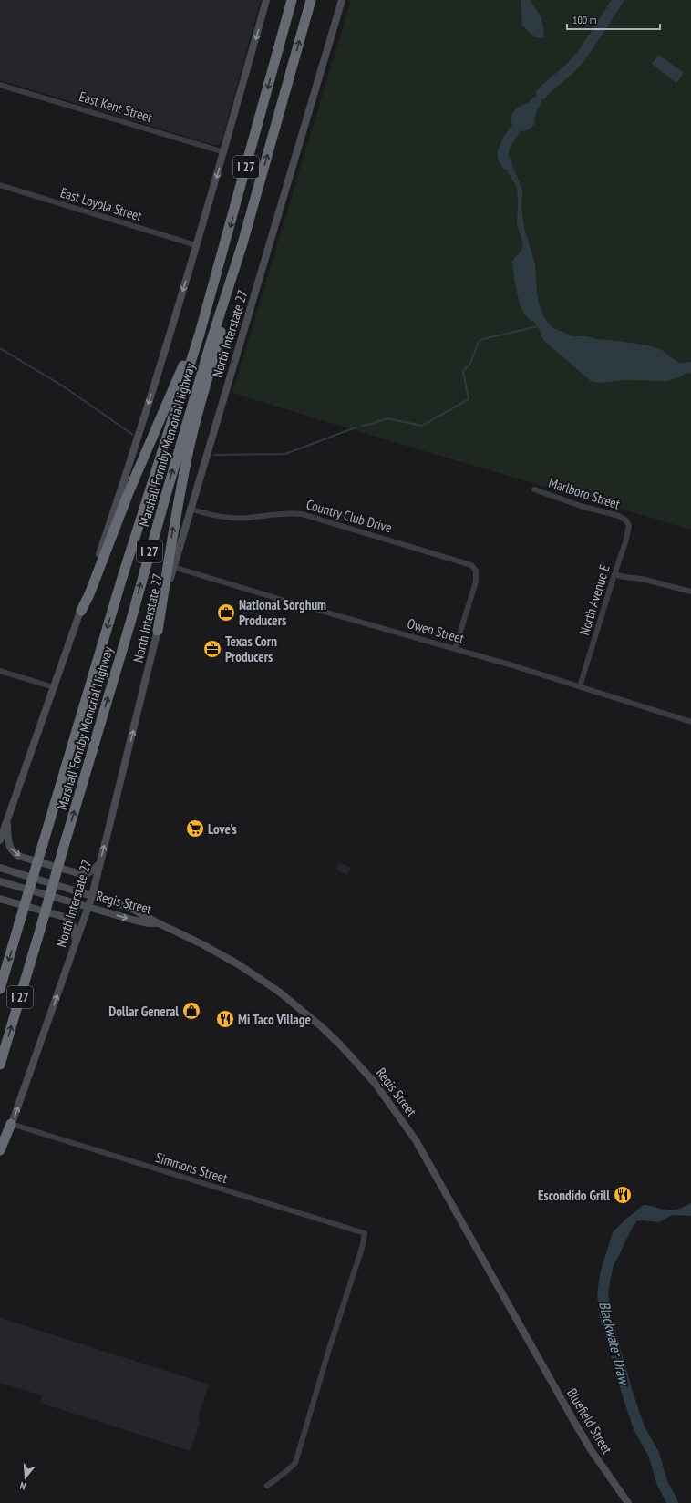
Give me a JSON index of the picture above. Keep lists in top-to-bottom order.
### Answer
{
  "streets": {
    "highway": ["I 27", "Marshall Formby Memorial Highway"],
    "main road": ["North Interstate 27", "Regis Street", "Bluefield Street"],
    "street": [
      "East Kent Street",
      "East Loyola Street",
      "Marlboro Street",
      "Country Club Drive",
      "North Avenue E",
      "Owen Street",
      "Simmons Street"
    ]
  },
  "crossings": [
    ["North Interstate 27", "Country Club Drive"],
    ["North Interstate 27", "Owen Street"],
    ["North Interstate 27", "Regis Street"],
    ["North Interstate 27", "Simmons Street"],
    ["Marlboro Street", "North Avenue E"],
    ["Country Club Drive", "Owen Street"],
    ["North Avenue E", "Owen Street"],
    ["Regis Street", "Bluefield Street"]
  ],
  "one_way": ["North Interstate 27"],
  "water": ["Blackwater Draw"],
  "places": {
    "office": ["National Sorghum Producers", "Texas Corn Producers"],
    "supermarket": ["Love's"],
    "shop": ["Dollar General"],
    "restaurant": ["Mi Taco Village", "Escondido Grill"]
  },
  "scale_bar": "100 m",
  "north": "bottom"
}
